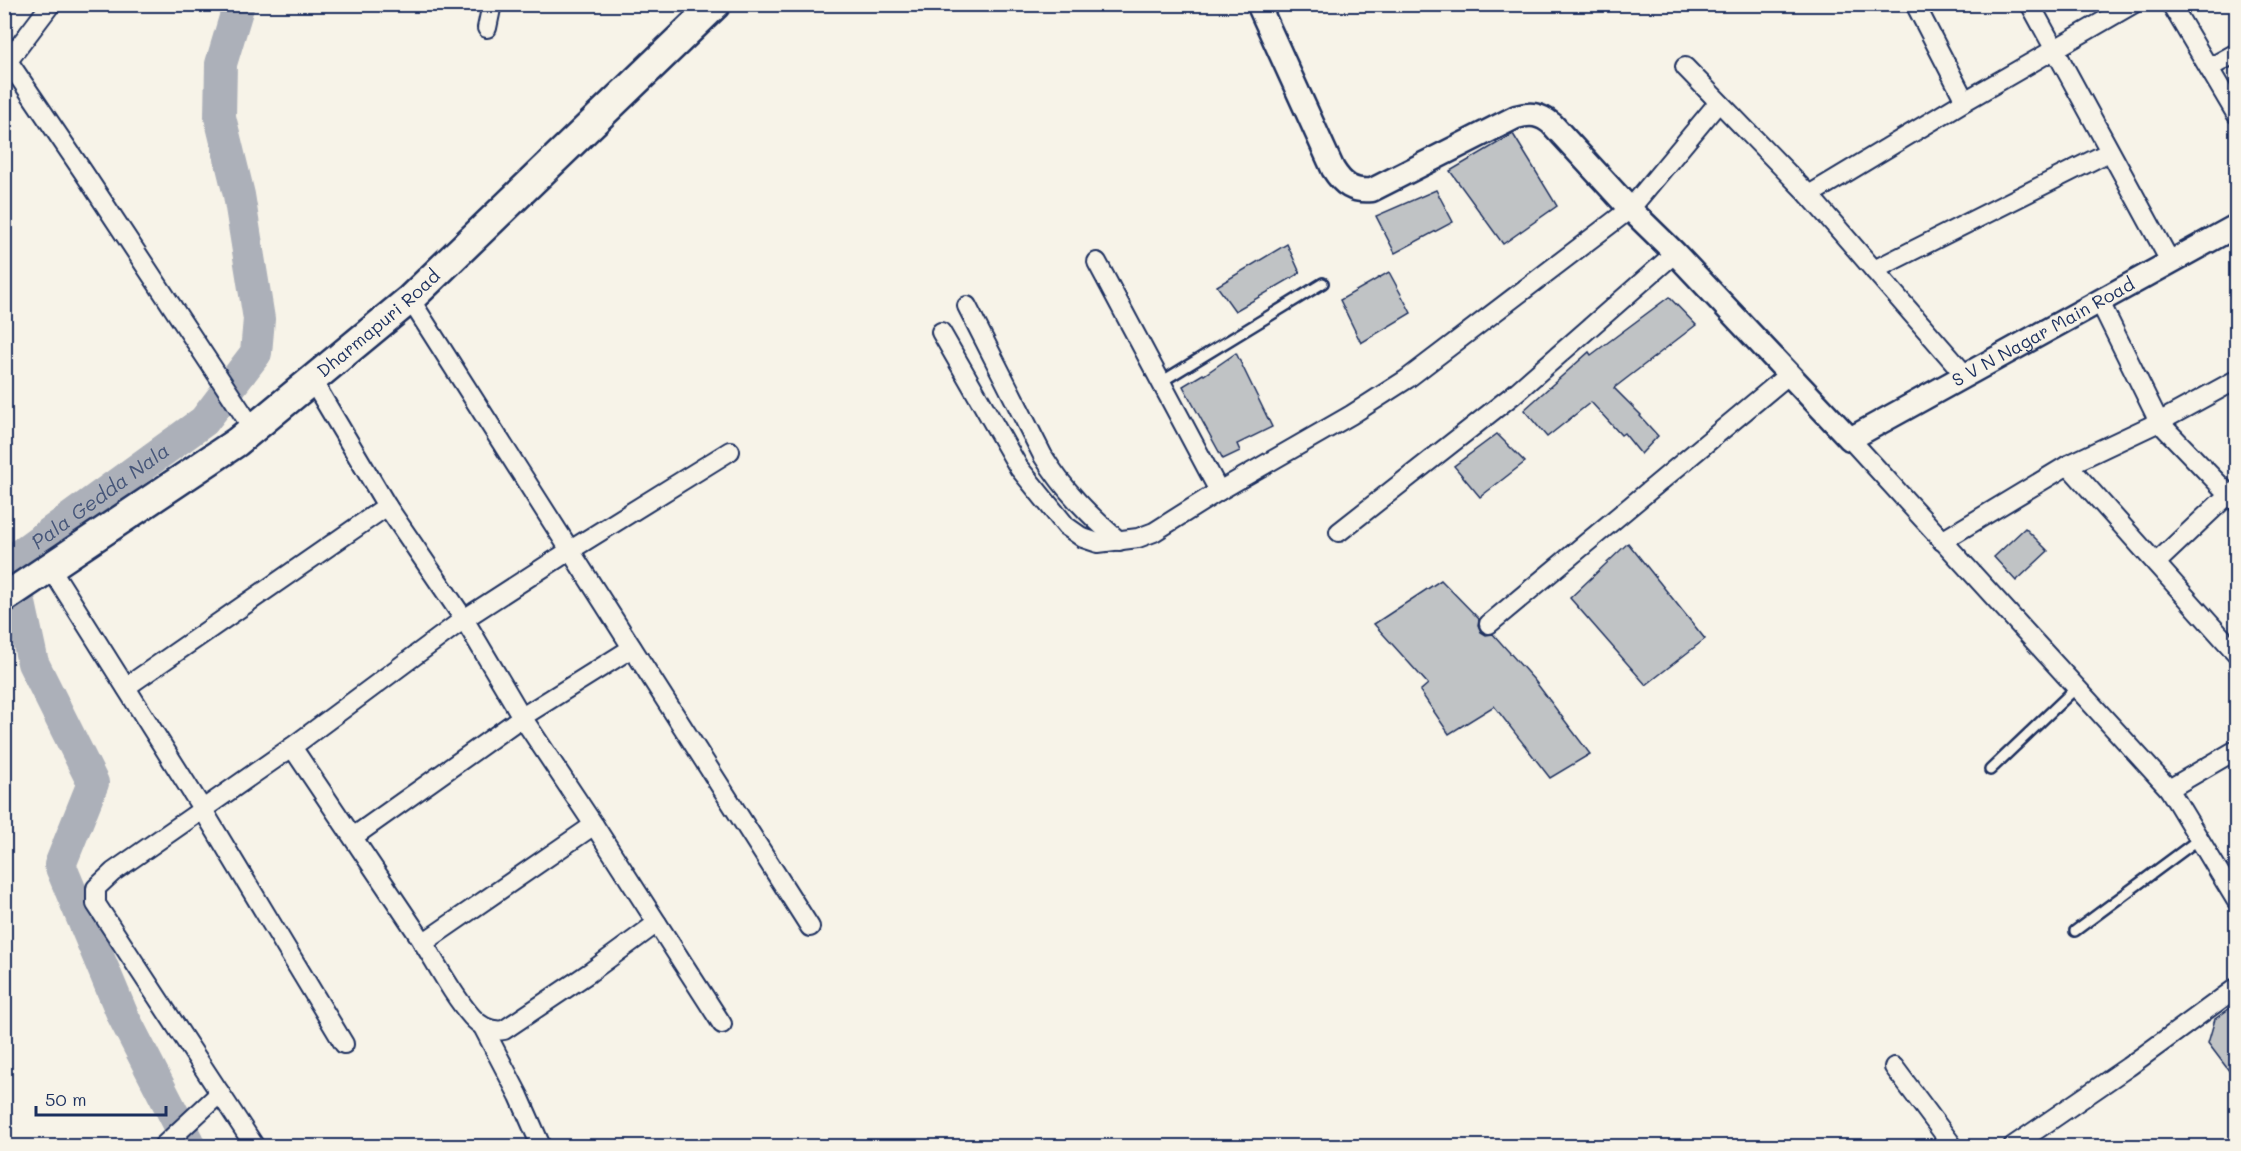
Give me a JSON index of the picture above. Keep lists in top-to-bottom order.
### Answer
{
  "streets": {
    "main road": ["Dharmapuri Road"],
    "street": ["S V N Nagar Main Road"]
  },
  "water": ["Pala Gedda Nala"],
  "scale_bar": "50 m"
}
